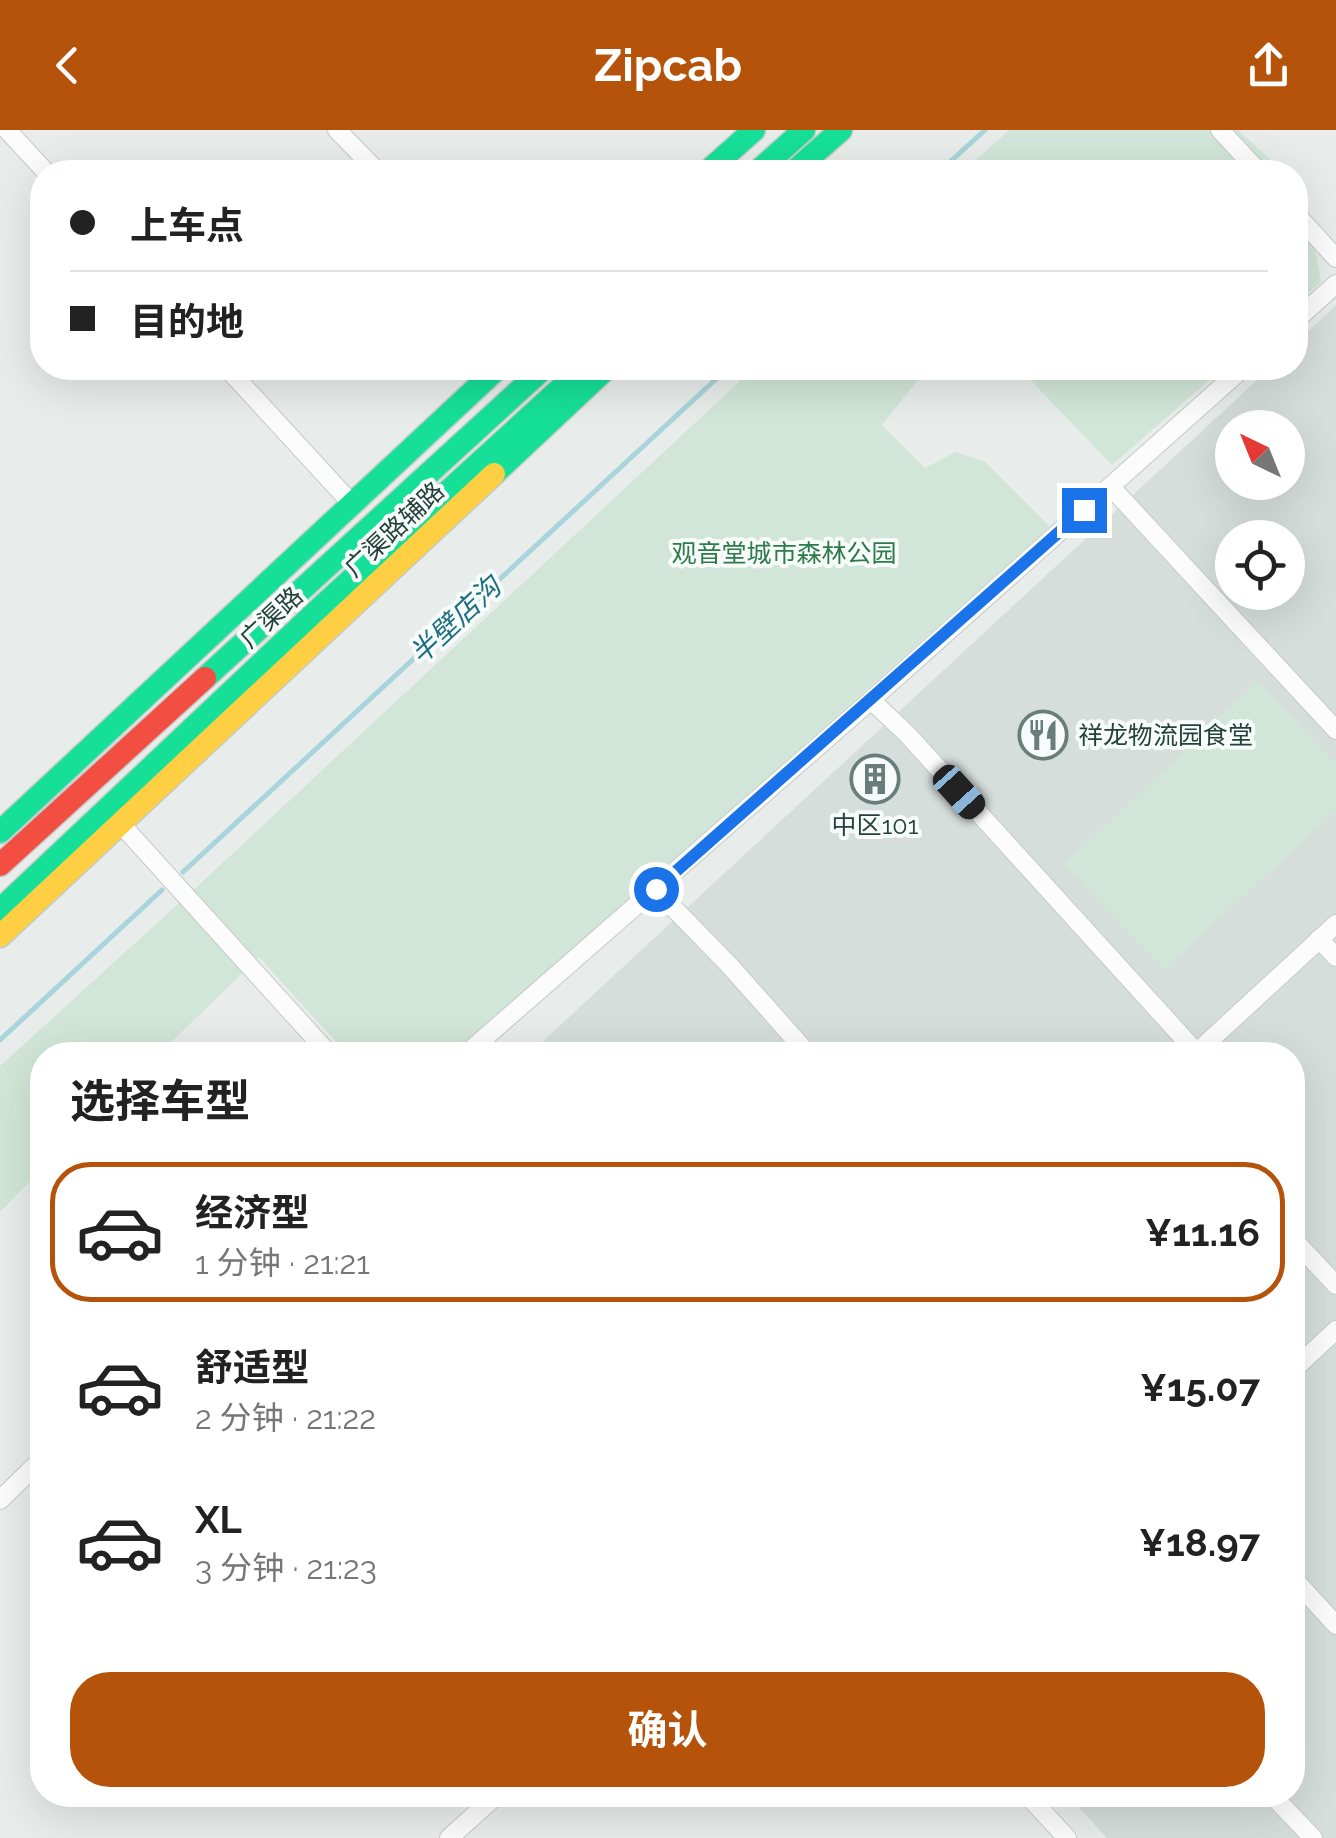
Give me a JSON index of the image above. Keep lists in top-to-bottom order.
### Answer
{
  "streets": {
    "main road": ["广渠路辅路", "广渠路"]
  },
  "water": ["半壁店沟"],
  "parks": ["观音堂城市森林公园"],
  "places": {
    "restaurant": ["祥龙物流园食堂"],
    "building": ["中区101"]
  },
  "north": "top left",
  "page": {
    "header": "Zipcab",
    "banner": ["上车点", "目的地"],
    "heading": "选择车型",
    "list": [
      {
        "name": "经济型",
        "note": "1 分钟 · 21:21",
        "value": "¥11.16"
      },
      {
        "name": "舒适型",
        "note": "2 分钟 · 21:22",
        "value": "¥15.07"
      },
      {
        "name": "XL",
        "note": "3 分钟 · 21:23",
        "value": "¥18.97"
      }
    ],
    "buttons": "确认"
  }
}
